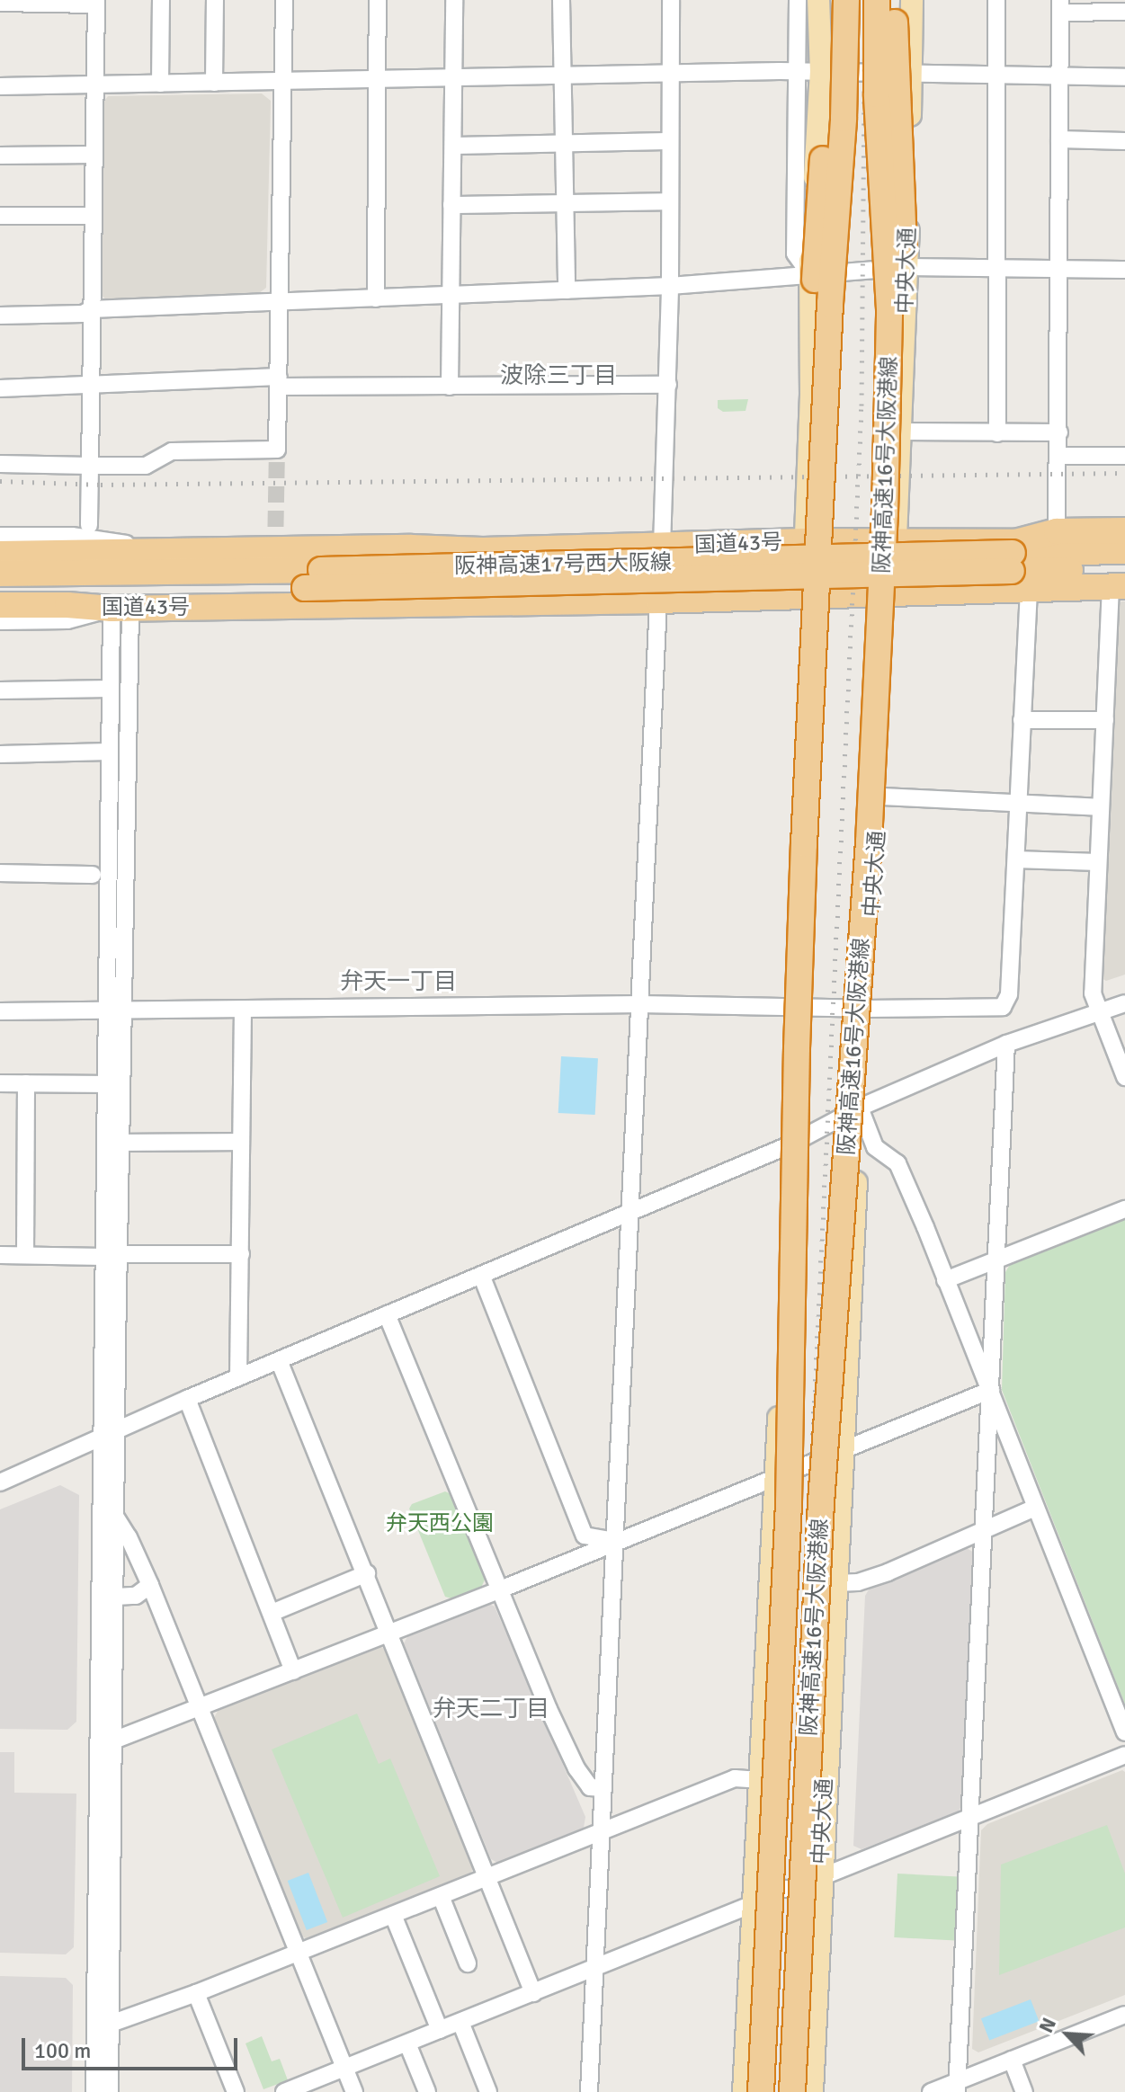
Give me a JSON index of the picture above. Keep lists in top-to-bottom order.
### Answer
{
  "streets": {
    "highway": ["阪神高速16号大阪港線", "国道43号", "阪神高速17号西大阪線"],
    "main road": ["中央大通"]
  },
  "crossings": [
    ["中央大通", "国道43号"],
    ["国道43号", "阪神高速17号西大阪線"]
  ],
  "districts": ["波除三丁目", "弁天一丁目", "弁天二丁目"],
  "parks": ["弁天西公園"],
  "scale_bar": "100 m",
  "north": "top left"
}
